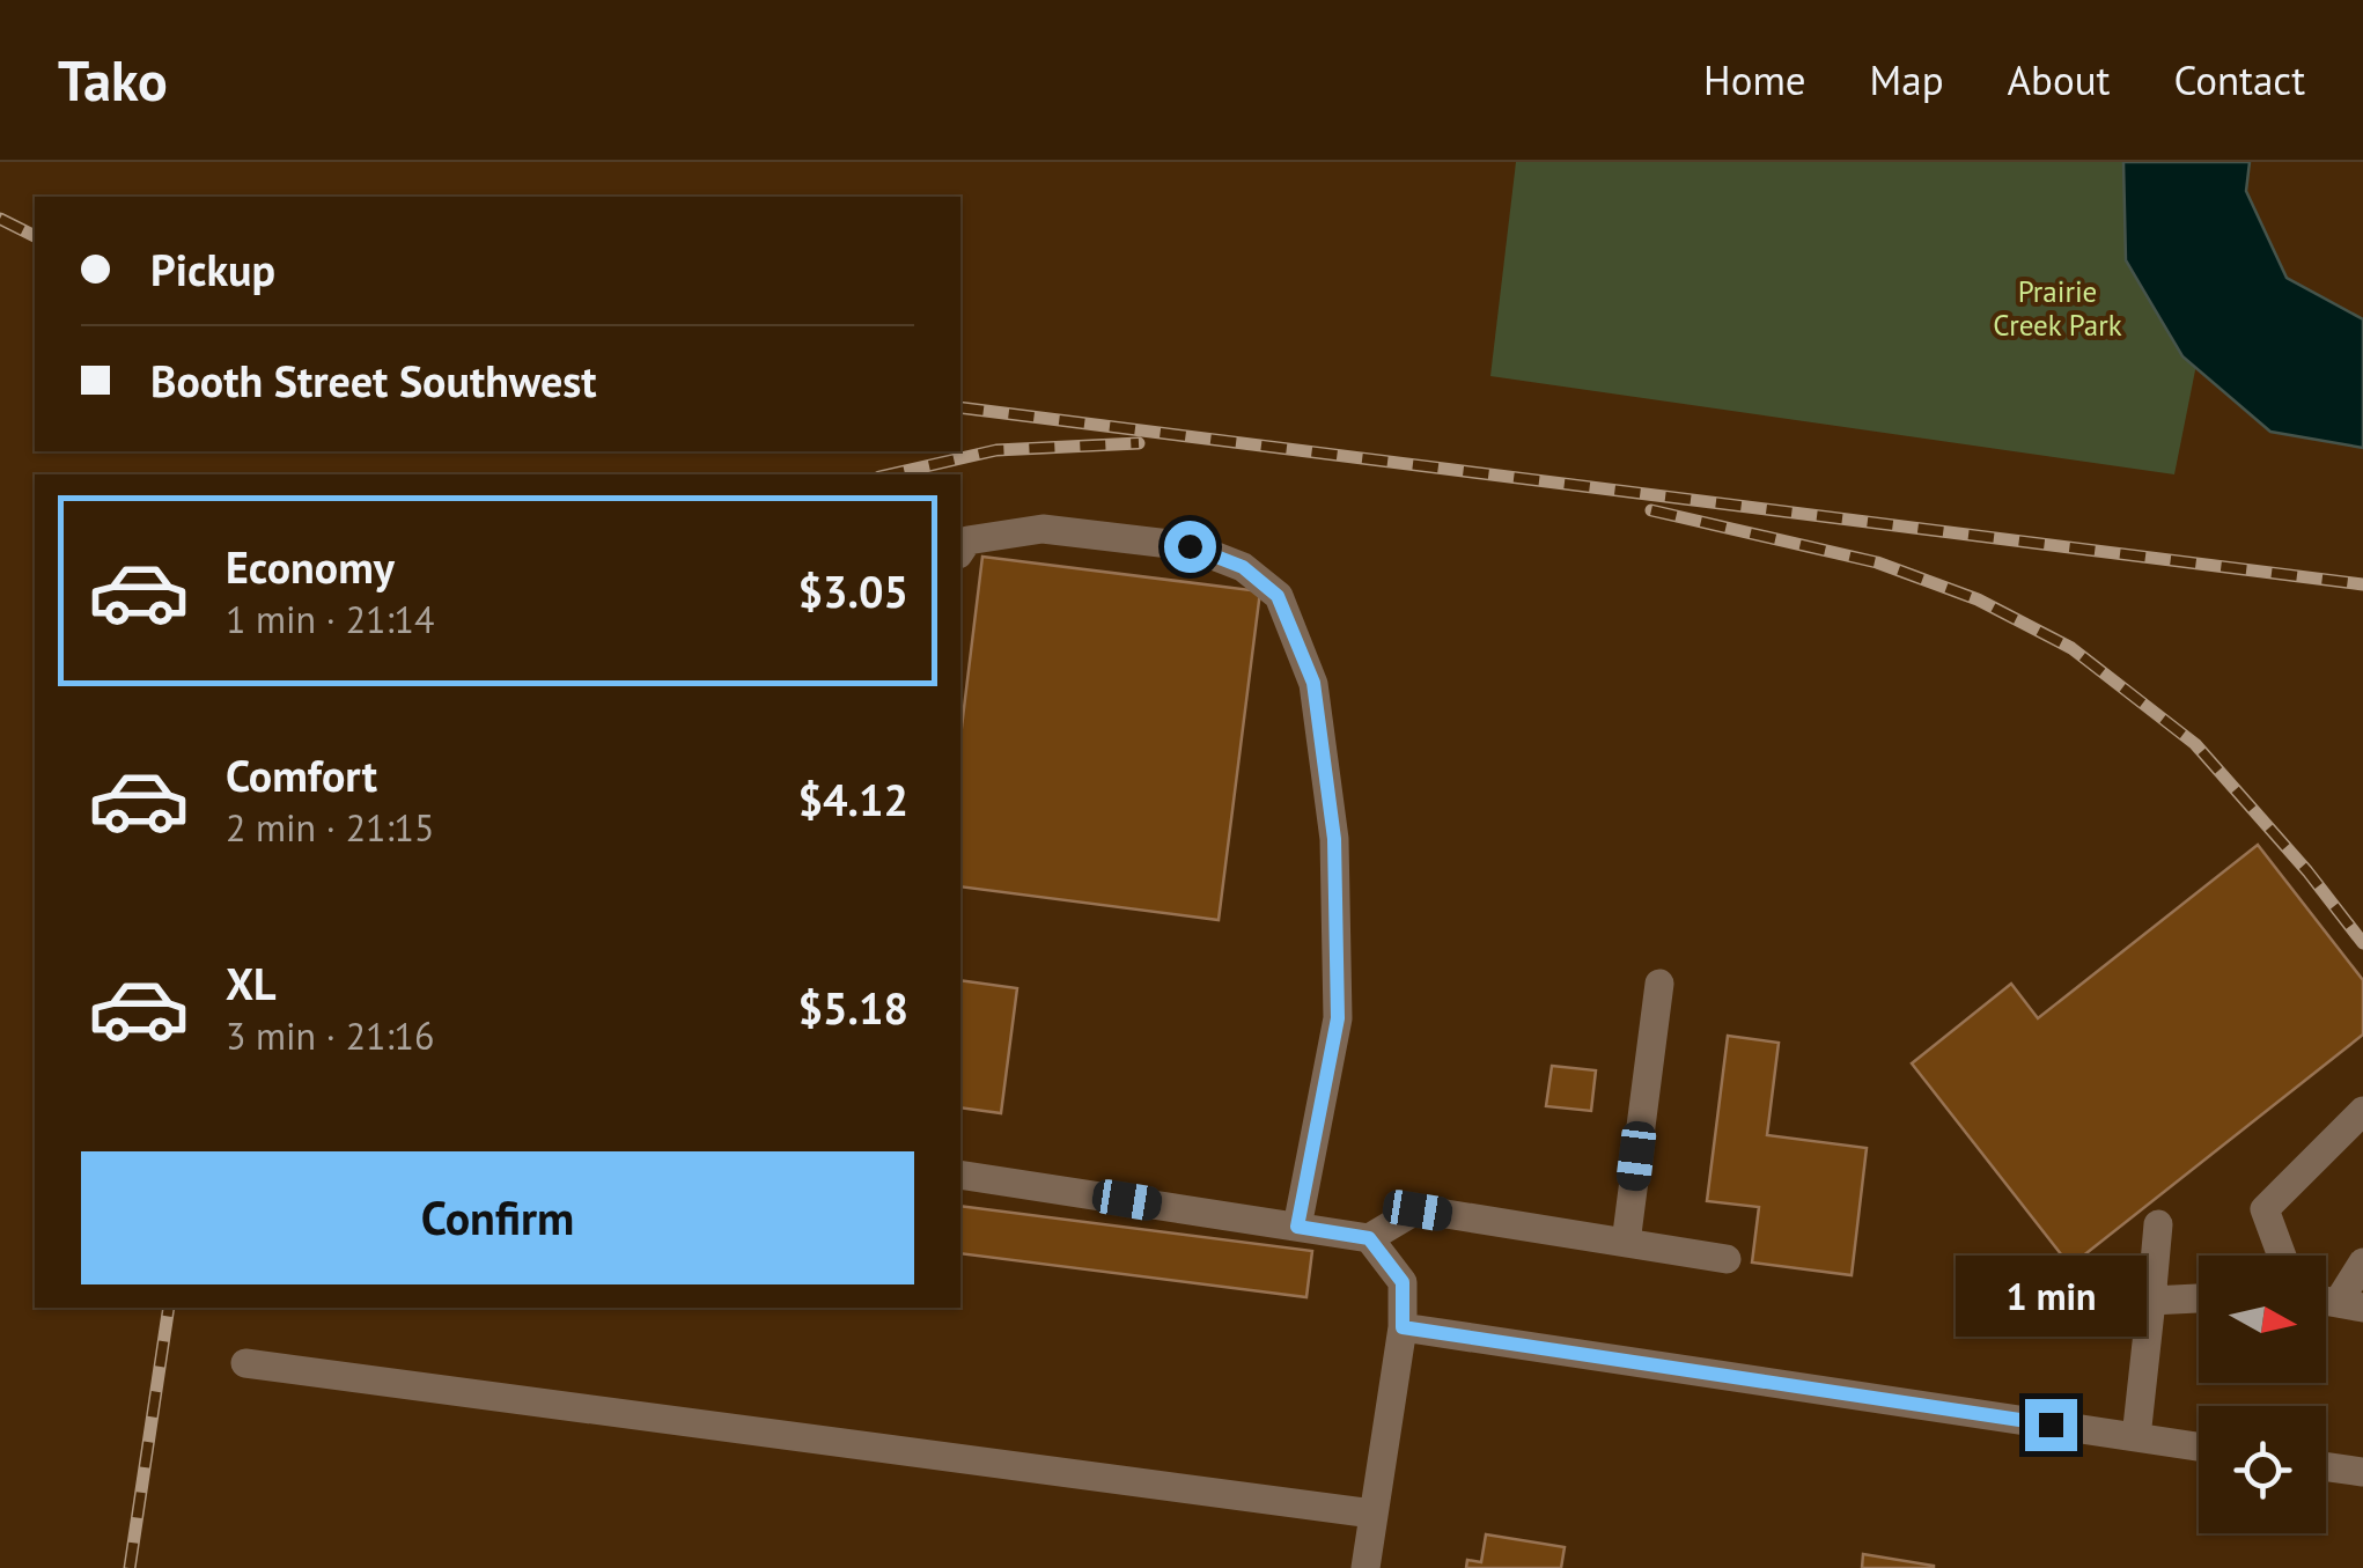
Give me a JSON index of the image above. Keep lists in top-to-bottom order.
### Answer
{
  "parks": ["Prairie Creek Park"],
  "north": "right",
  "page": {
    "header": "Tako",
    "nav": [
      "Home",
      "Map",
      "About",
      "Contact"
    ],
    "banner": ["Pickup", "Booth Street Southwest"],
    "list": [
      {
        "name": "Economy",
        "note": "1 min · 21:14",
        "value": "$3.05"
      },
      {
        "name": "Comfort",
        "note": "2 min · 21:15",
        "value": "$4.12"
      },
      {
        "name": "XL",
        "note": "3 min · 21:16",
        "value": "$5.18"
      }
    ],
    "buttons": "Confirm",
    "bubble": "1 min"
  }
}
